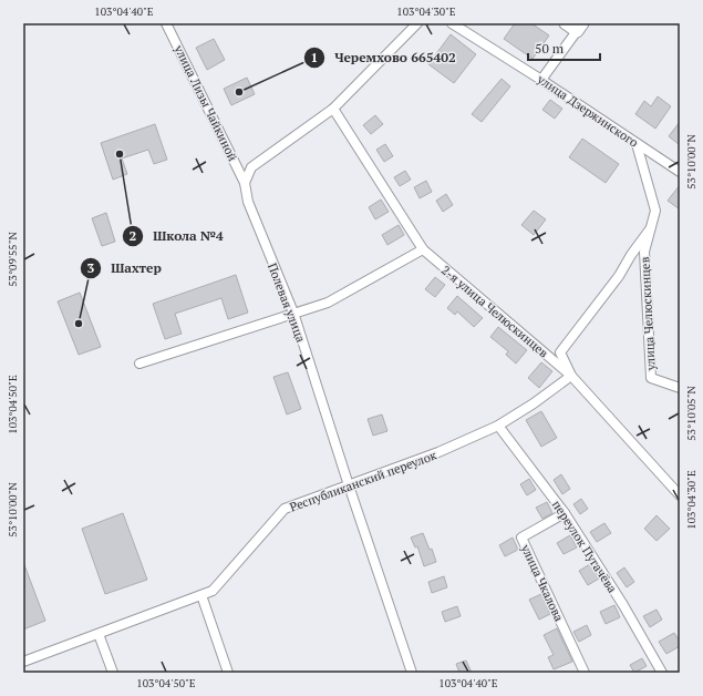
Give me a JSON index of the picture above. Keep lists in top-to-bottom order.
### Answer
{
  "streets": {
    "street": [
      "улица Лизы Чайкиной",
      "улица Дзержинского",
      "Полевая улица",
      "2-я улица Челюскинцев",
      "улица Челюскинцев",
      "Республиканский переулок",
      "переулок Пугачёва",
      "улица Чкалова"
    ]
  },
  "crossings": [
    ["улица Лизы Чайкиной", "Полевая улица"],
    ["улица Дзержинского", "улица Челюскинцев"],
    ["Полевая улица", "Республиканский переулок"],
    ["2-я улица Челюскинцев", "Республиканский переулок"],
    ["Республиканский переулок", "переулок Пугачёва"],
    ["переулок Пугачёва", "улица Чкалова"]
  ],
  "places": ["Черемхово 665402", "Школа №4", "Шахтер"],
  "scale_bar": "50 m",
  "coordinates": [
    "103°04'40\"E",
    "103°04'30\"E",
    "53°10'00\"N",
    "53°09'55\"N",
    "103°04'50\"E",
    "53°10'05\"N"
  ]
}
